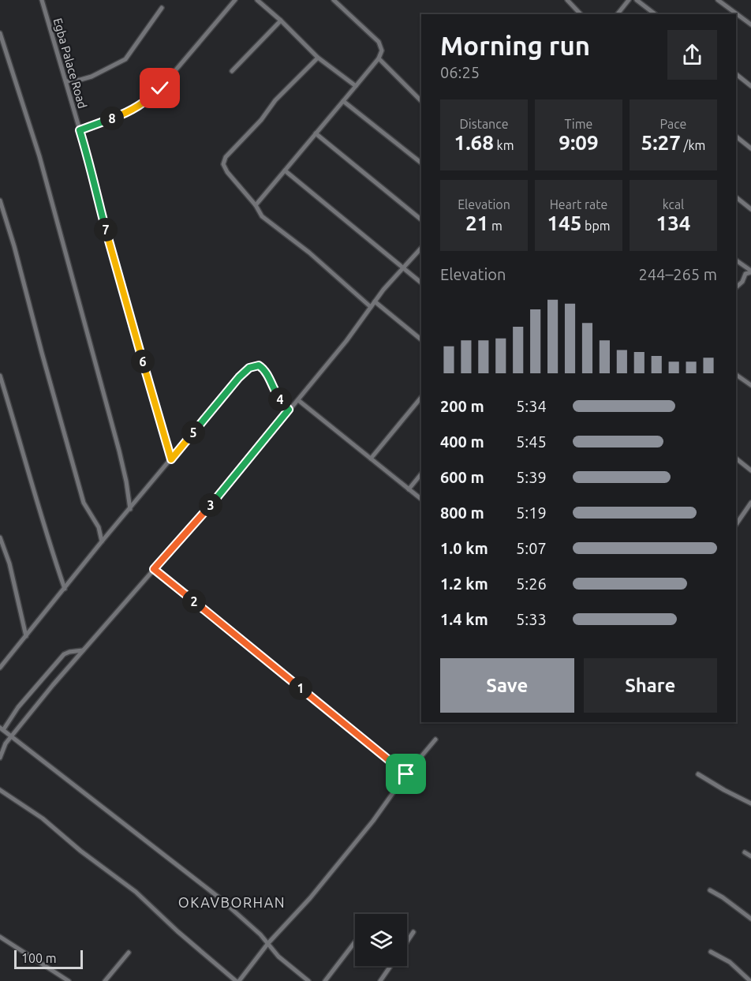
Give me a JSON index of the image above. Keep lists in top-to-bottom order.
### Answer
{
  "streets": {
    "street": ["Egba Palace Road"]
  },
  "districts": ["OKAVBORHAN"],
  "scale_bar": "100 m",
  "page": {
    "heading": ["Morning run", "06:25"],
    "stats": [
      ["Distance", "1.68 km"],
      ["Time", "9:09"],
      ["Pace", "5:27 /km"],
      ["Elevation", "21 m"],
      ["Heart rate", "145 bpm"],
      ["kcal", "134"]
    ],
    "pins": [
      "8",
      "7",
      "6",
      "4",
      "5",
      "3",
      "2",
      "1"
    ],
    "chart": ["Elevation", "244–265 m"],
    "list": [
      {
        "name": "200 m",
        "note": "5:34"
      },
      {
        "name": "400 m",
        "note": "5:45"
      },
      {
        "name": "600 m",
        "note": "5:39"
      },
      {
        "name": "800 m",
        "note": "5:19"
      },
      {
        "name": "1.0 km",
        "note": "5:07"
      },
      {
        "name": "1.2 km",
        "note": "5:26"
      },
      {
        "name": "1.4 km",
        "note": "5:33"
      }
    ],
    "buttons": ["Save", "Share"],
    "scale": "100 m"
  }
}
